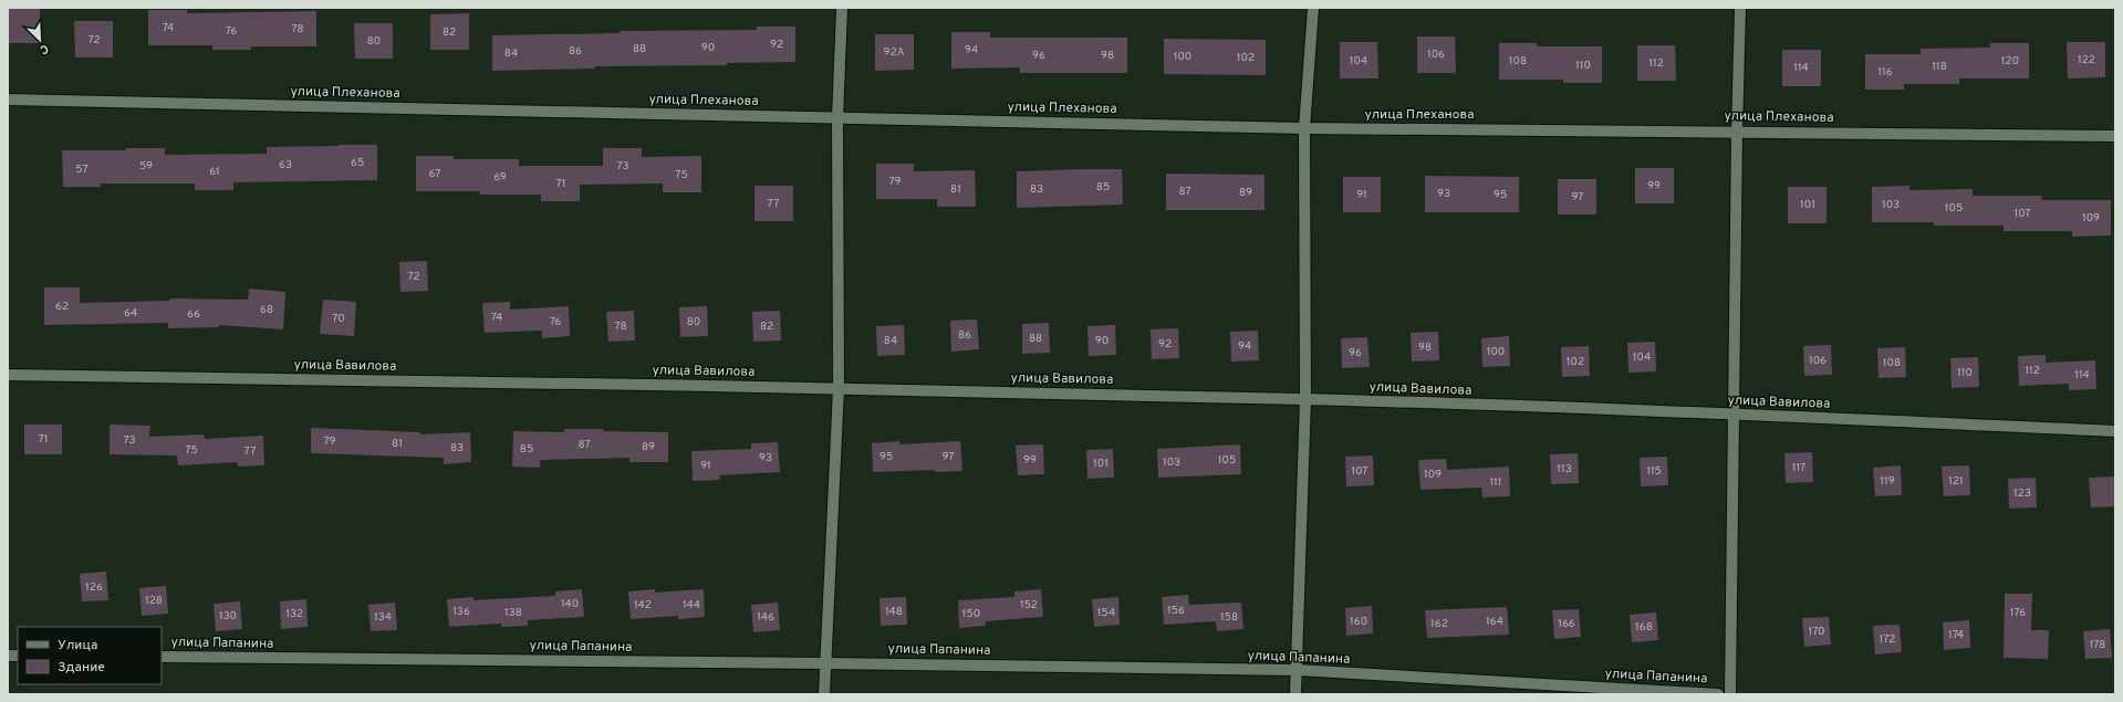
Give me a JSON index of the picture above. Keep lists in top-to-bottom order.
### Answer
{
  "streets": {
    "street": ["улица Плеханова", "улица Вавилова", "улица Папанина"]
  },
  "house_numbers": [
    "74",
    "78",
    "76",
    "82",
    "72",
    "80",
    "92",
    "90",
    "88",
    "94",
    "86",
    "92А",
    "84",
    "106",
    "96",
    "98",
    "100",
    "102",
    "122",
    "104",
    "108",
    "120",
    "112",
    "110",
    "118",
    "114",
    "116",
    "65",
    "63",
    "59",
    "73",
    "57",
    "61",
    "67",
    "75",
    "69",
    "79",
    "71",
    "99",
    "85",
    "81",
    "83",
    "87",
    "89",
    "93",
    "91",
    "95",
    "97",
    "77",
    "101",
    "103",
    "105",
    "107",
    "109",
    "72",
    "62",
    "68",
    "64",
    "66",
    "74",
    "70",
    "76",
    "80",
    "78",
    "82",
    "86",
    "88",
    "84",
    "90",
    "92",
    "94",
    "98",
    "100",
    "96",
    "104",
    "106",
    "102",
    "108",
    "112",
    "110",
    "114",
    "71",
    "73",
    "79",
    "81",
    "87",
    "89",
    "83",
    "85",
    "75",
    "77",
    "95",
    "97",
    "93",
    "99",
    "105",
    "103",
    "101",
    "91",
    "117",
    "113",
    "107",
    "115",
    "109",
    "119",
    "121",
    "111",
    "123",
    "126",
    "128",
    "140",
    "142",
    "144",
    "152",
    "156",
    "136",
    "148",
    "138",
    "154",
    "176",
    "132",
    "150",
    "130",
    "134",
    "146",
    "158",
    "160",
    "164",
    "162",
    "166",
    "168",
    "170",
    "174",
    "172",
    "178"
  ],
  "legend": ["Улица", "Здание"],
  "north": "bottom right"
}
